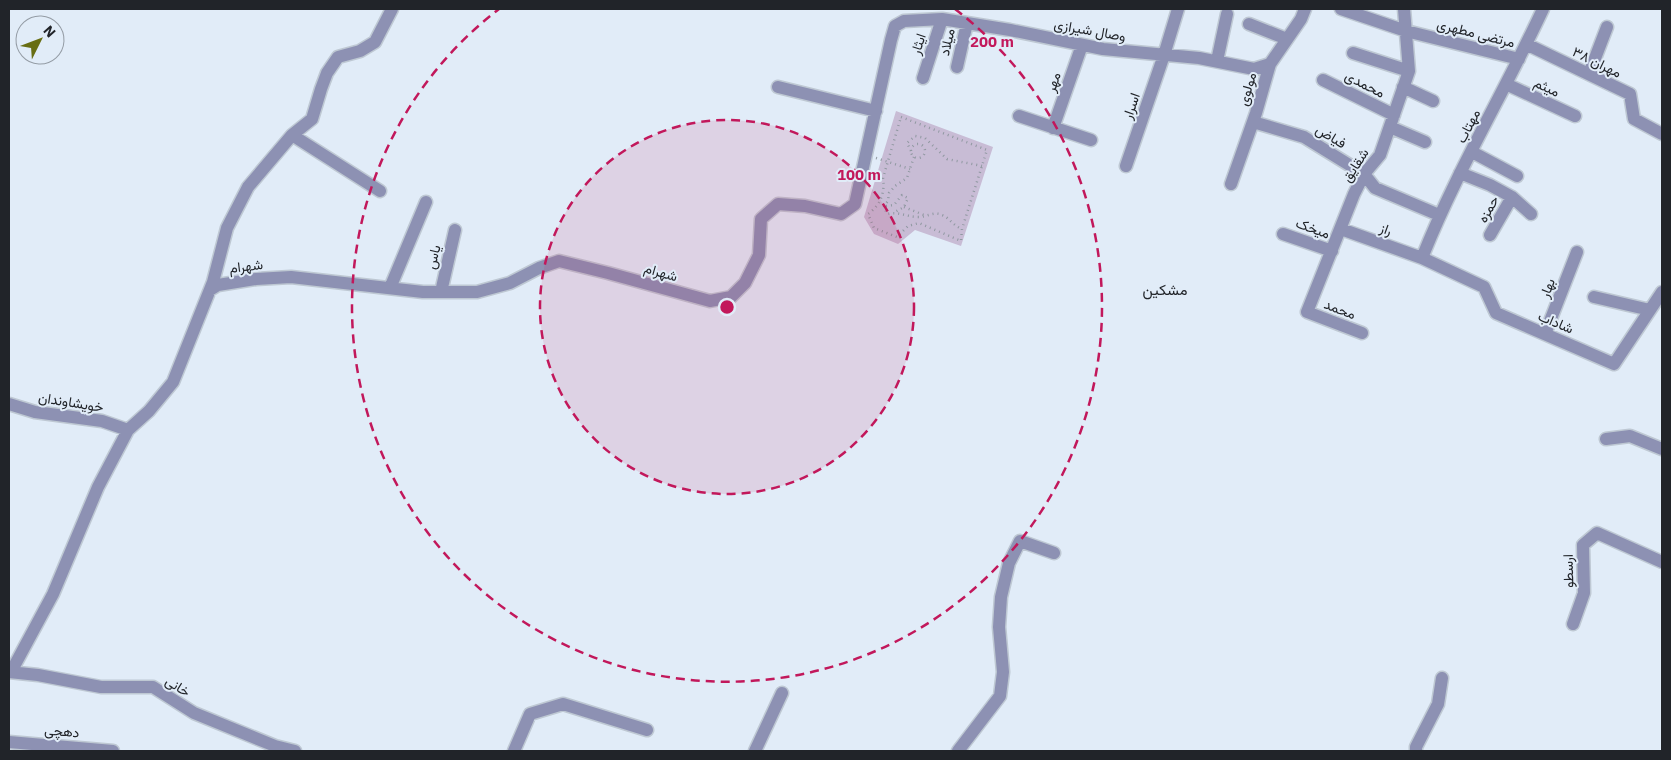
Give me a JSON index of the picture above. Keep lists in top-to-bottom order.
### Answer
{
  "streets": {
    "street": [
      "وصال شیرازی",
      "مرتضی مطهری",
      "میلاد",
      "ایثار",
      "مهران ۳۸",
      "مهر",
      "محمدی",
      "میثم",
      "مولوی",
      "اسرار",
      "مهتاب",
      "فیاض",
      "شقایق",
      "حمزه",
      "میخک",
      "راز",
      "یاس",
      "شهرام",
      "بهار",
      "محمد",
      "شاداب",
      "خویشاوندان",
      "ارسطو",
      "خانی",
      "دهچی"
    ]
  },
  "crossings": [
    ["وصال شیرازی", "میلاد"],
    ["وصال شیرازی", "ایثار"],
    ["وصال شیرازی", "مهر"],
    ["وصال شیرازی", "مولوی"],
    ["وصال شیرازی", "اسرار"],
    ["وصال شیرازی", "شهرام"],
    ["مرتضی مطهری", "مهتاب"],
    ["مرتضی مطهری", "شقایق"],
    ["مهران ۳۸", "مهتاب"],
    ["محمدی", "شقایق"],
    ["میثم", "مهتاب"],
    ["مولوی", "فیاض"],
    ["مهتاب", "فیاض"],
    ["مهتاب", "راز"],
    ["مهتاب", "شاداب"],
    ["فیاض", "شقایق"],
    ["شقایق", "میخک"],
    ["شقایق", "راز"],
    ["شقایق", "محمد"],
    ["راز", "شاداب"],
    ["یاس", "شهرام"],
    ["بهار", "شاداب"]
  ],
  "districts": ["مشکین"],
  "north": "top right",
  "rings": ["200 m", "100 m"]
}
